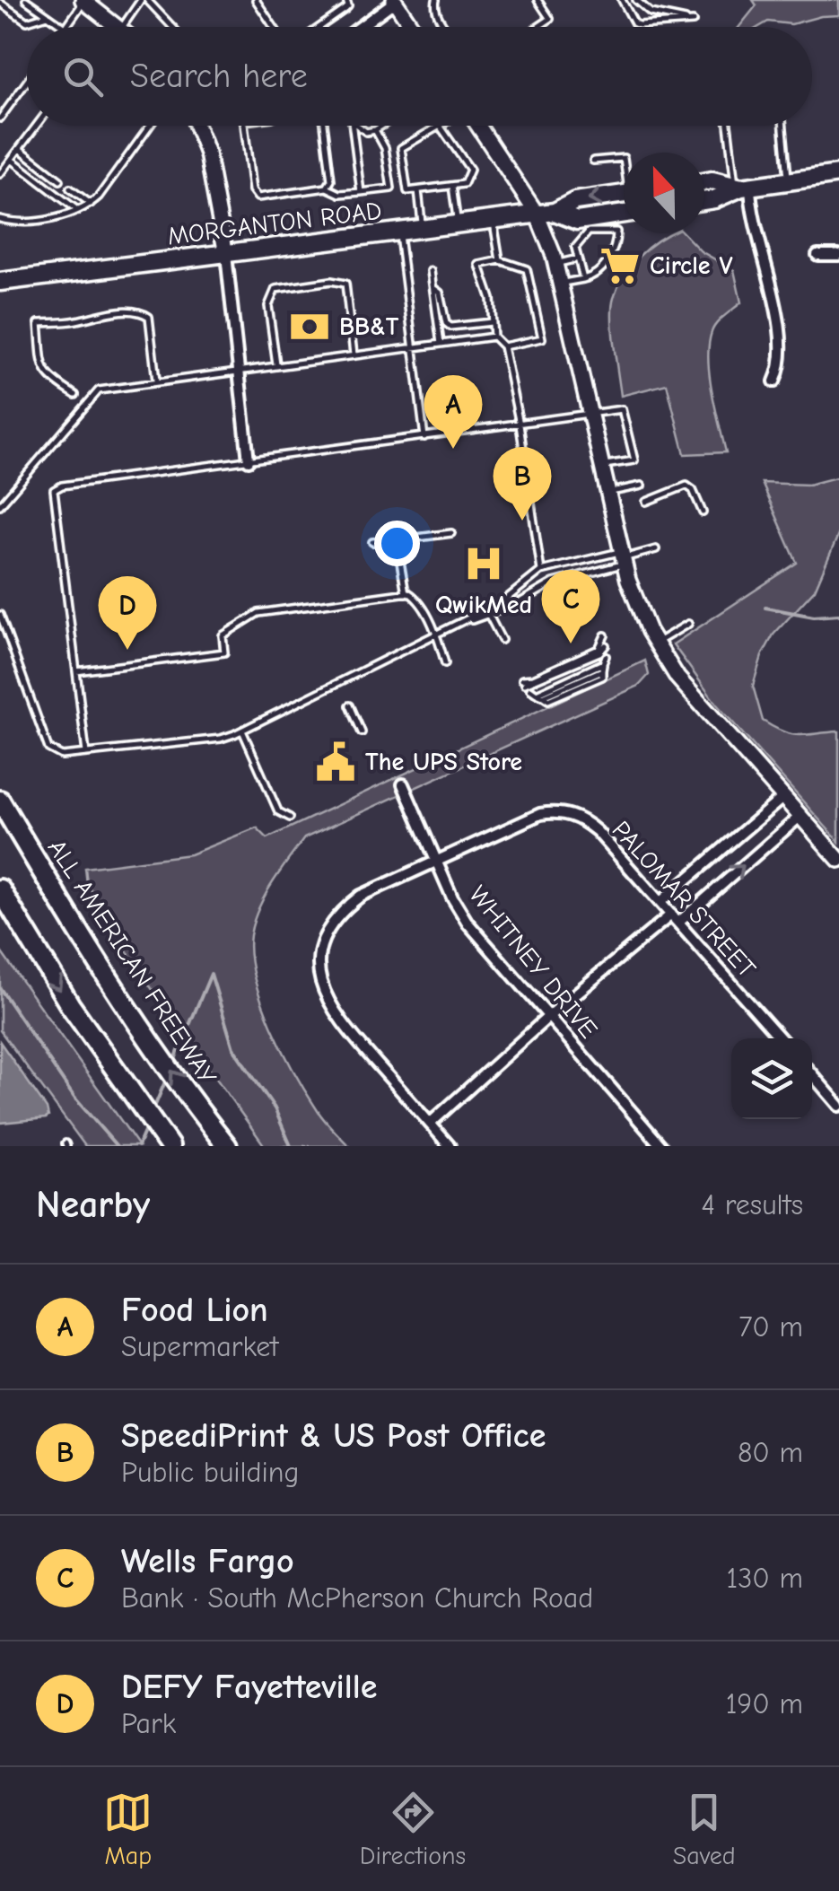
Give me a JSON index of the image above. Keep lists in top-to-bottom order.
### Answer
{
  "streets": {
    "highway": ["ALL AMERICAN FREEWAY"],
    "main road": ["MORGANTON ROAD"],
    "street": ["PALOMAR STREET", "WHITNEY DRIVE"]
  },
  "crossings": [
    ["PALOMAR STREET", "WHITNEY DRIVE"]
  ],
  "places": {
    "supermarket": ["Circle V"],
    "bank": ["BB&T"],
    "hospital": ["QwikMed"],
    "public building": ["The UPS Store"]
  },
  "north": "top",
  "page": {
    "search": "Search here",
    "pins": [
      "A",
      "B",
      "C",
      "D"
    ],
    "heading": ["Nearby", "4 results"],
    "list": [
      {
        "mark": "A",
        "name": "Food Lion",
        "note": "Supermarket",
        "value": "70 m"
      },
      {
        "mark": "B",
        "name": "SpeediPrint & US Post Office",
        "note": "Public building",
        "value": "80 m"
      },
      {
        "mark": "C",
        "name": "Wells Fargo",
        "note": "Bank · South McPherson Church Road",
        "value": "130 m"
      },
      {
        "mark": "D",
        "name": "DEFY Fayetteville",
        "note": "Park",
        "value": "190 m"
      }
    ],
    "nav": ["Map", "Directions", "Saved"]
  }
}
